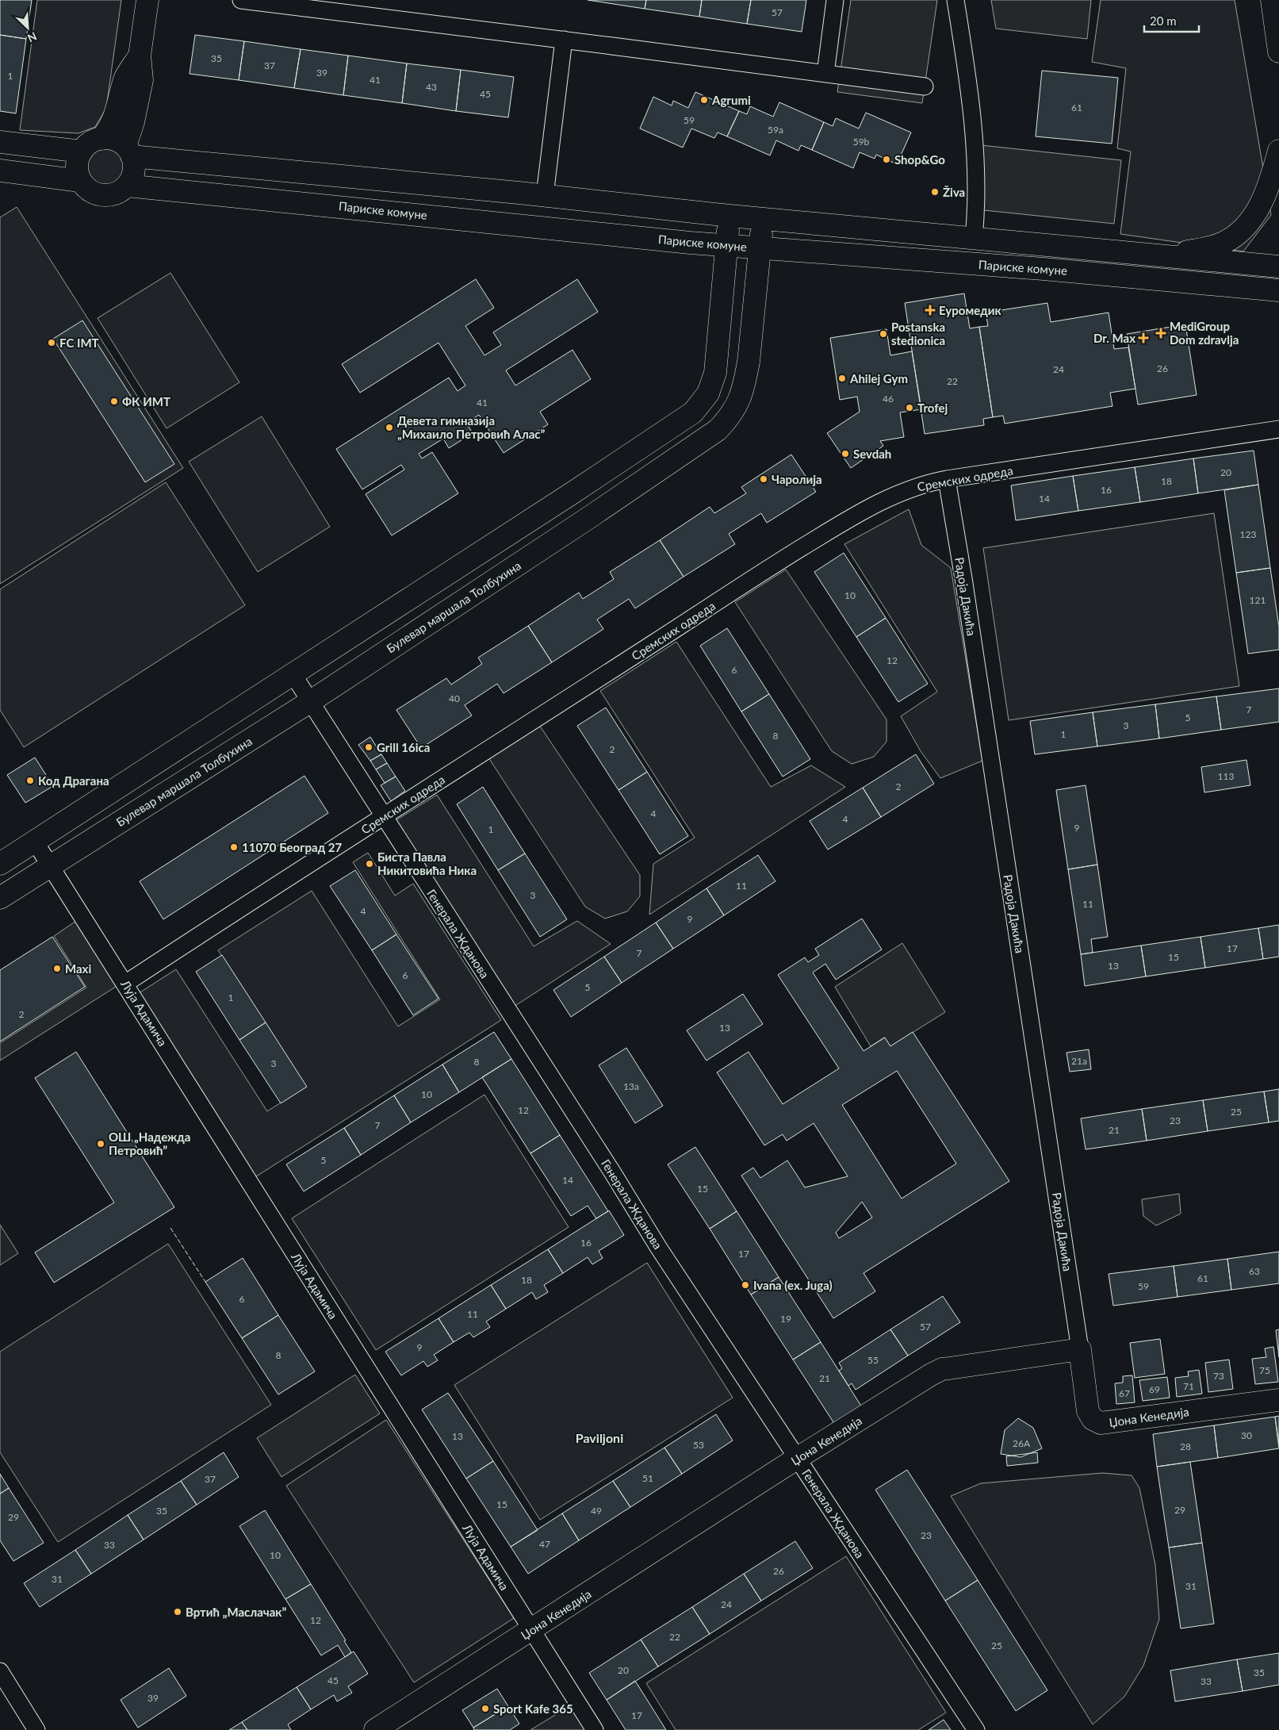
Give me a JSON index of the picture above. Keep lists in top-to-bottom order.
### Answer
{
  "streets": {
    "street": [
      "Париске комуне",
      "Сремских одреда",
      "Радоја Дакића",
      "Булевар маршала Толбухина",
      "Генерала Жданова",
      "Луја Адамича",
      "Џона Кенедија"
    ]
  },
  "crossings": [
    ["Париске комуне", "Булевар маршала Толбухина"],
    ["Сремских одреда", "Радоја Дакића"],
    ["Сремских одреда", "Генерала Жданова"],
    ["Сремских одреда", "Луја Адамича"],
    ["Радоја Дакића", "Џона Кенедија"],
    ["Булевар маршала Толбухина", "Генерала Жданова"],
    ["Булевар маршала Толбухина", "Луја Адамича"],
    ["Генерала Жданова", "Џона Кенедија"],
    ["Луја Адамича", "Џона Кенедија"]
  ],
  "districts": ["Paviljoni"],
  "places": {
    "other": [
      "Agrumi",
      "Shop&Go",
      "Živa",
      "Postanska stedionica",
      "FC IMT",
      "Ahilej Gym",
      "ФК ИМТ",
      "Trofej",
      "Девета гимназија „Михаило Петровић Алас”",
      "Sevdah",
      "Чаролија",
      "Grill 16ica",
      "Код Драгана",
      "11070 Београд 27",
      "Биста Павла Никитовића Ника",
      "Maxi",
      "ОШ „Надежда Петровић”",
      "Ivana (ex. Juga)",
      "Вртић „Маслачак”",
      "Sport Kafe 365"
    ],
    "health": ["Еуромедик", "MediGroup Dom zdravlja", "Dr. Max"]
  },
  "house_numbers": [
    "57",
    "35",
    "37",
    "39",
    "1",
    "41",
    "43",
    "45",
    "61",
    "59",
    "59a",
    "59b",
    "26",
    "24",
    "22",
    "46",
    "41",
    "20",
    "18",
    "16",
    "14",
    "123",
    "10",
    "121",
    "12",
    "6",
    "40",
    "7",
    "5",
    "3",
    "1",
    "8",
    "2",
    "113",
    "2",
    "4",
    "4",
    "9",
    "1",
    "11",
    "3",
    "11",
    "4",
    "9",
    "17",
    "7",
    "15",
    "13",
    "6",
    "5",
    "1",
    "2",
    "13",
    "21a",
    "8",
    "3",
    "13a",
    "10",
    "12",
    "25",
    "23",
    "7",
    "21",
    "5",
    "14",
    "15",
    "16",
    "17",
    "63",
    "61",
    "18",
    "59",
    "6",
    "11",
    "19",
    "57",
    "9",
    "8",
    "55",
    "75",
    "73",
    "21",
    "71",
    "69",
    "67",
    "30",
    "13",
    "26A",
    "53",
    "28",
    "51",
    "37",
    "15",
    "29",
    "35",
    "49",
    "29",
    "23",
    "47",
    "33",
    "10",
    "26",
    "31",
    "31",
    "24",
    "12",
    "22",
    "25",
    "20",
    "35",
    "45",
    "33",
    "39",
    "17"
  ],
  "scale_bar": "20 m",
  "north": "bottom right"
}
